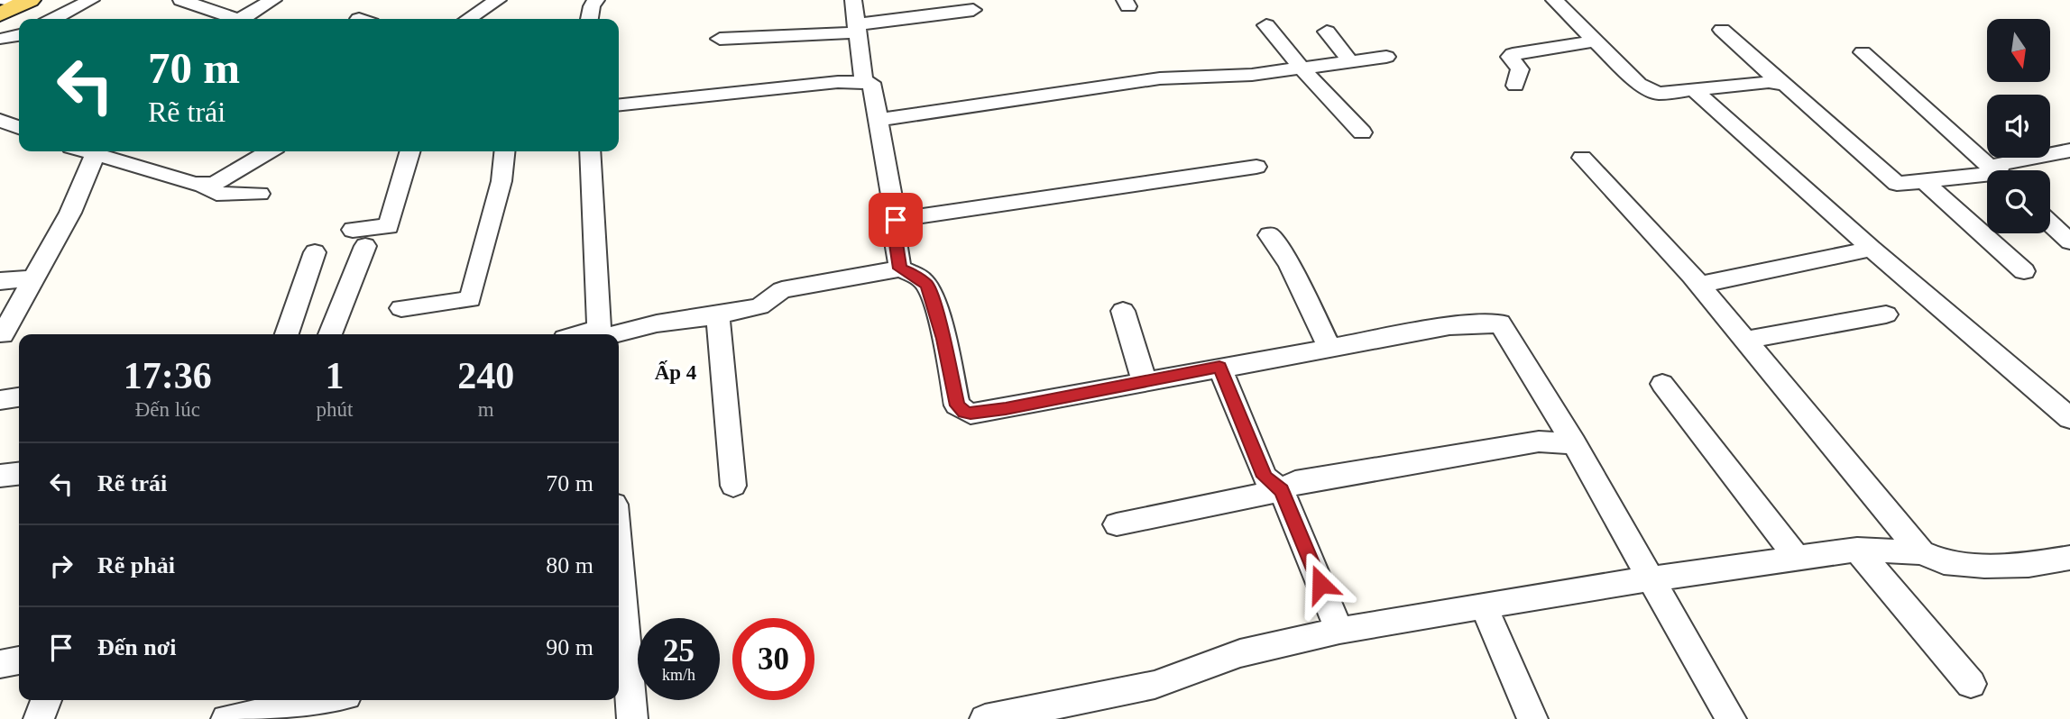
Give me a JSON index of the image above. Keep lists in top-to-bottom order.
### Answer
{
  "districts": ["Ấp 4"],
  "north": "bottom",
  "page": {
    "turn": ["70 m", "Rẽ trái"],
    "eta": [
      "17:36",
      "Đến lúc",
      "1",
      "phút",
      "240",
      "m"
    ],
    "list": [
      {
        "name": "Rẽ trái",
        "value": "70 m"
      },
      {
        "name": "Rẽ phải",
        "value": "80 m"
      },
      {
        "name": "Đến nơi",
        "value": "90 m"
      }
    ],
    "speed": "25 km/h",
    "limit": "30"
  }
}
